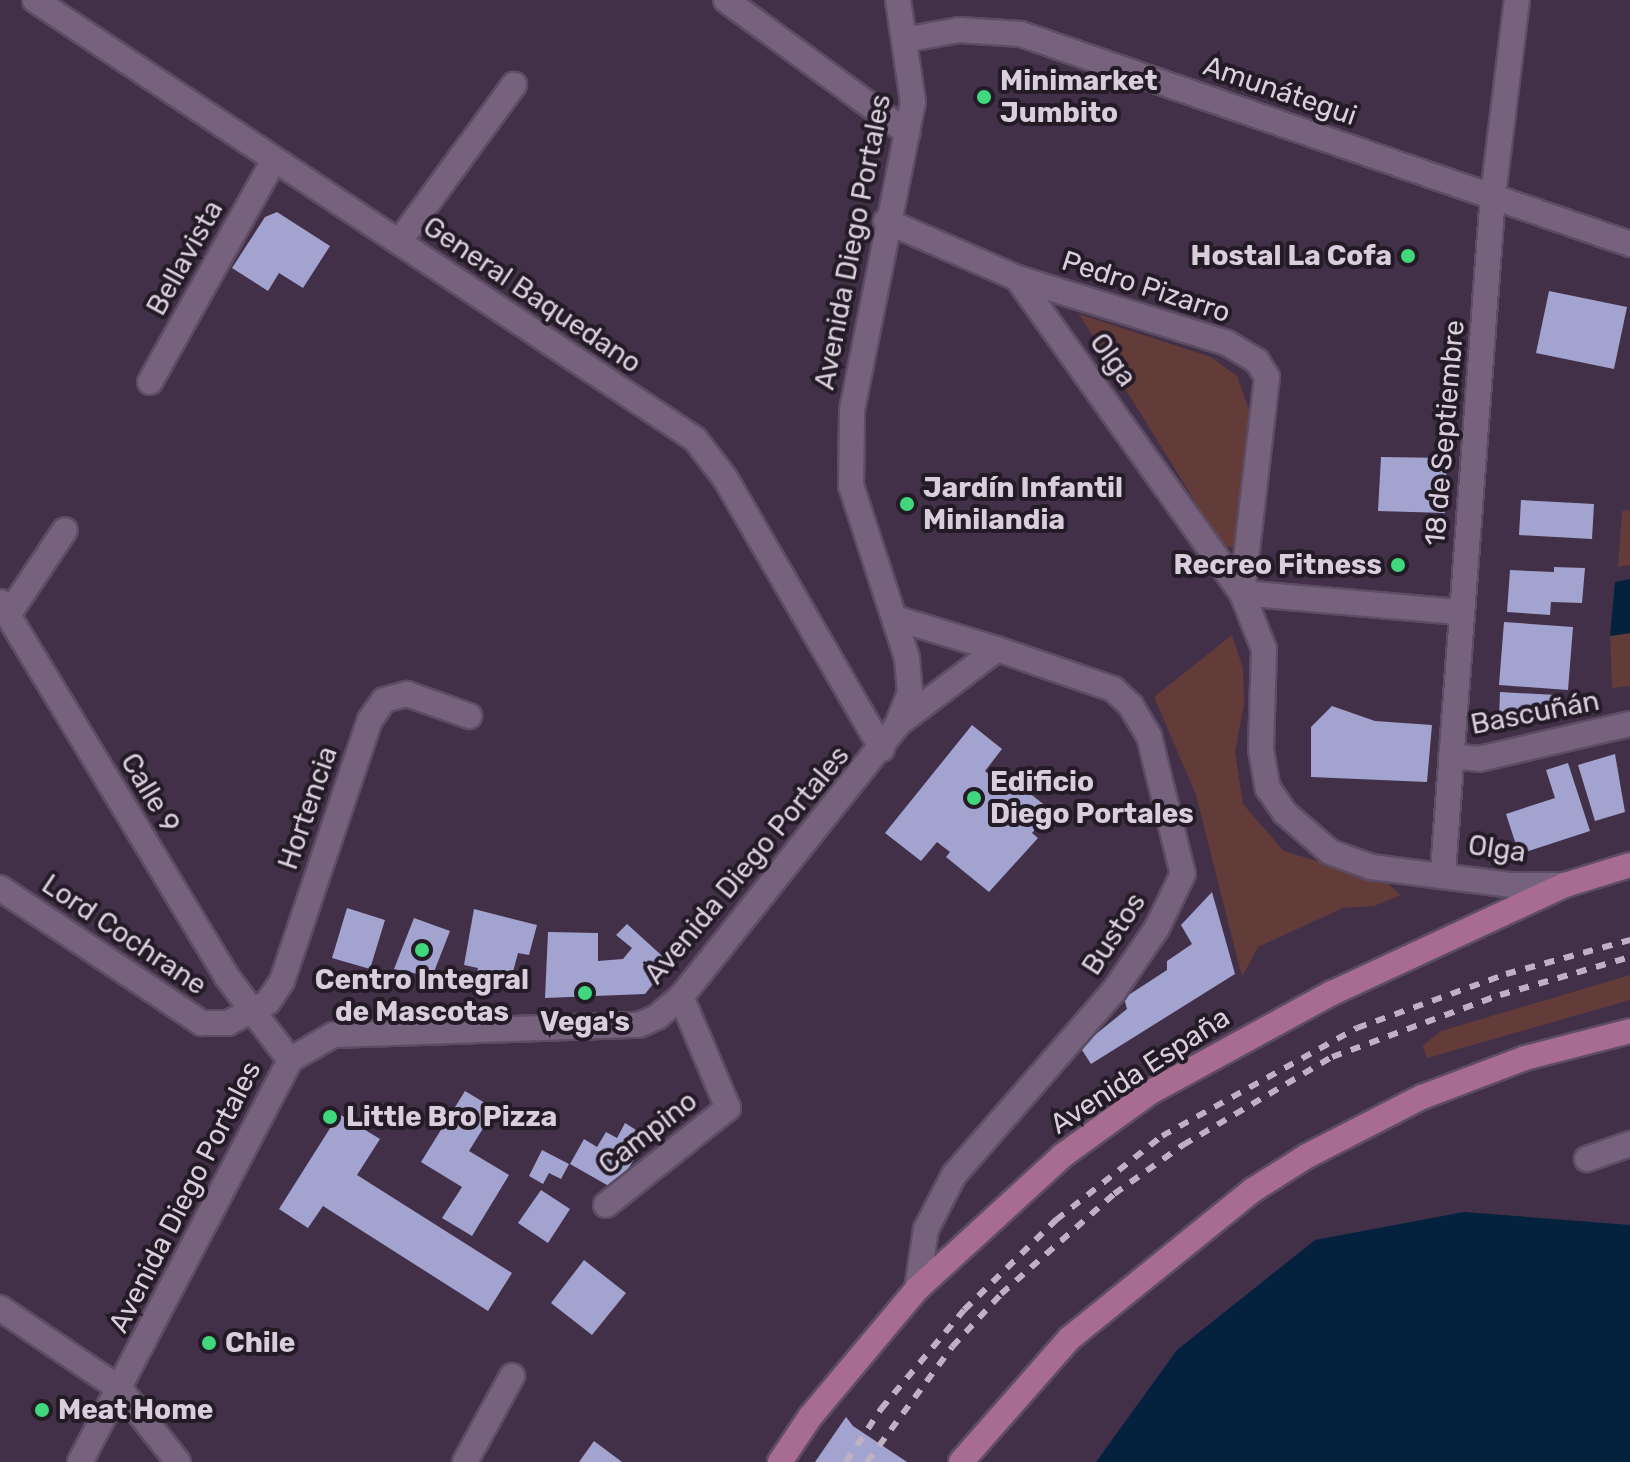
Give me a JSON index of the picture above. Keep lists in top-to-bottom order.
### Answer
{
  "streets": {
    "main road": ["Avenida España"],
    "street": [
      "Amunátegui",
      "Avenida Diego Portales",
      "Bellavista",
      "Pedro Pizarro",
      "General Baquedano",
      "Olga",
      "18 de Septiembre",
      "Bascuñán",
      "Calle 9",
      "Hortencia",
      "Bustos",
      "Lord Cochrane",
      "Campino"
    ]
  },
  "crossings": [
    ["Amunátegui", "Avenida Diego Portales"],
    ["Amunátegui", "18 de Septiembre"],
    ["Avenida Diego Portales", "General Baquedano"],
    ["Avenida Diego Portales", "Bustos"],
    ["Avenida Diego Portales", "Campino"],
    ["Bellavista", "General Baquedano"],
    ["Pedro Pizarro", "Olga"],
    ["Olga", "18 de Septiembre"],
    ["Olga", "Avenida España"],
    ["18 de Septiembre", "Bascuñán"],
    ["Calle 9", "Hortencia"],
    ["Calle 9", "Lord Cochrane"],
    ["Hortencia", "Lord Cochrane"],
    ["Bustos", "Avenida España"]
  ],
  "places": [
    "Minimarket Jumbito",
    "Hostal La Cofa",
    "Jardín Infantil Minilandia",
    "Recreo Fitness",
    "Edificio Diego Portales",
    "Centro Integral de Mascotas",
    "Vega's",
    "Little Bro Pizza",
    "Chile",
    "Meat Home"
  ]
}
